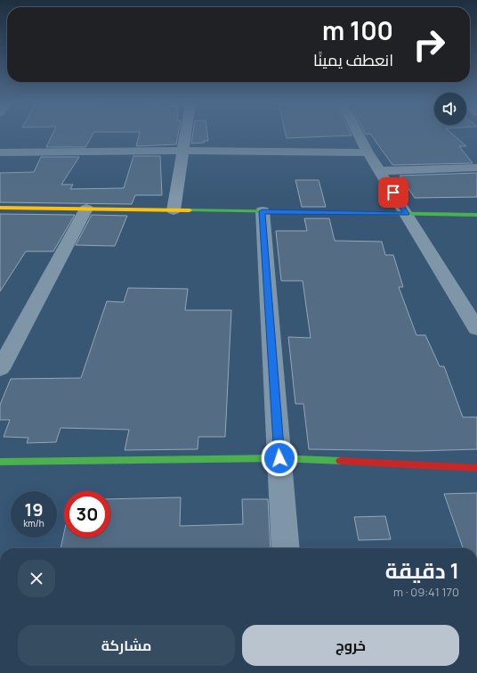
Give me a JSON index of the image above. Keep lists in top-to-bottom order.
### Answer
{
  "page": {
    "turn": ["100 m", "انعطف يمينًا"],
    "speed": "19 km/h",
    "limit": "30",
    "heading": ["1 دقيقة", "170 m · 09:41"],
    "buttons": ["خروج", "مشاركة"]
  }
}
